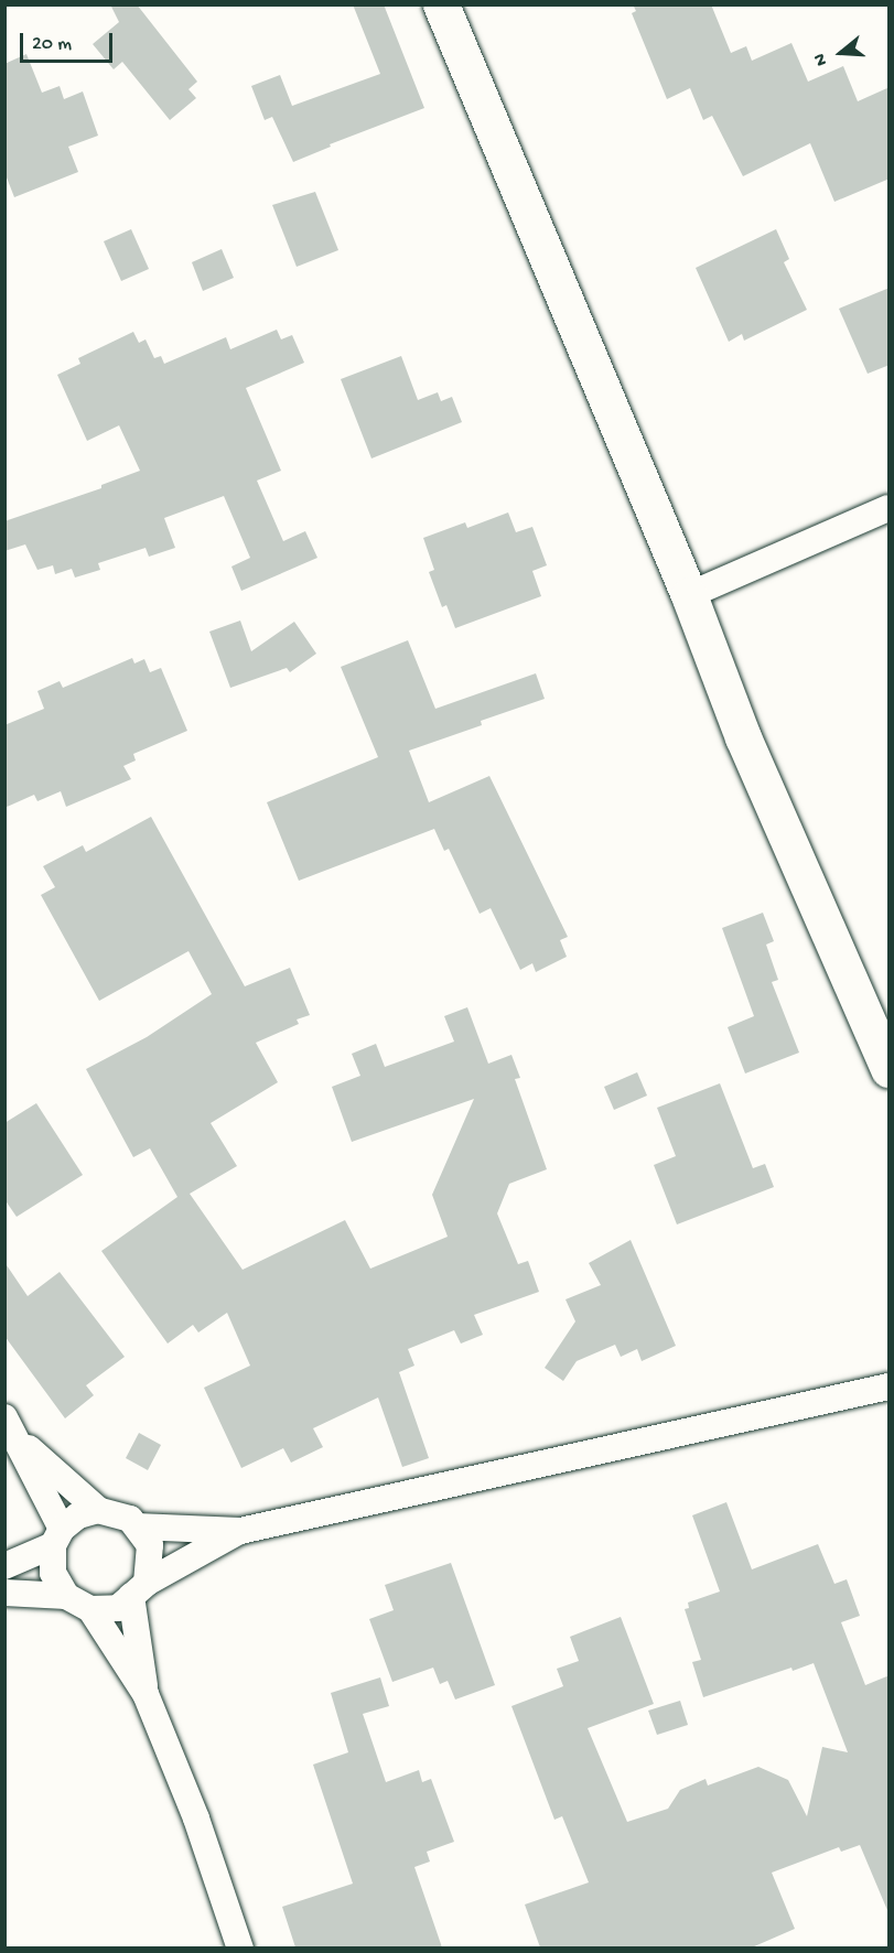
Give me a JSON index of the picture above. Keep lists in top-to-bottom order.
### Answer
{
  "scale_bar": "20 m",
  "north": "left"
}
